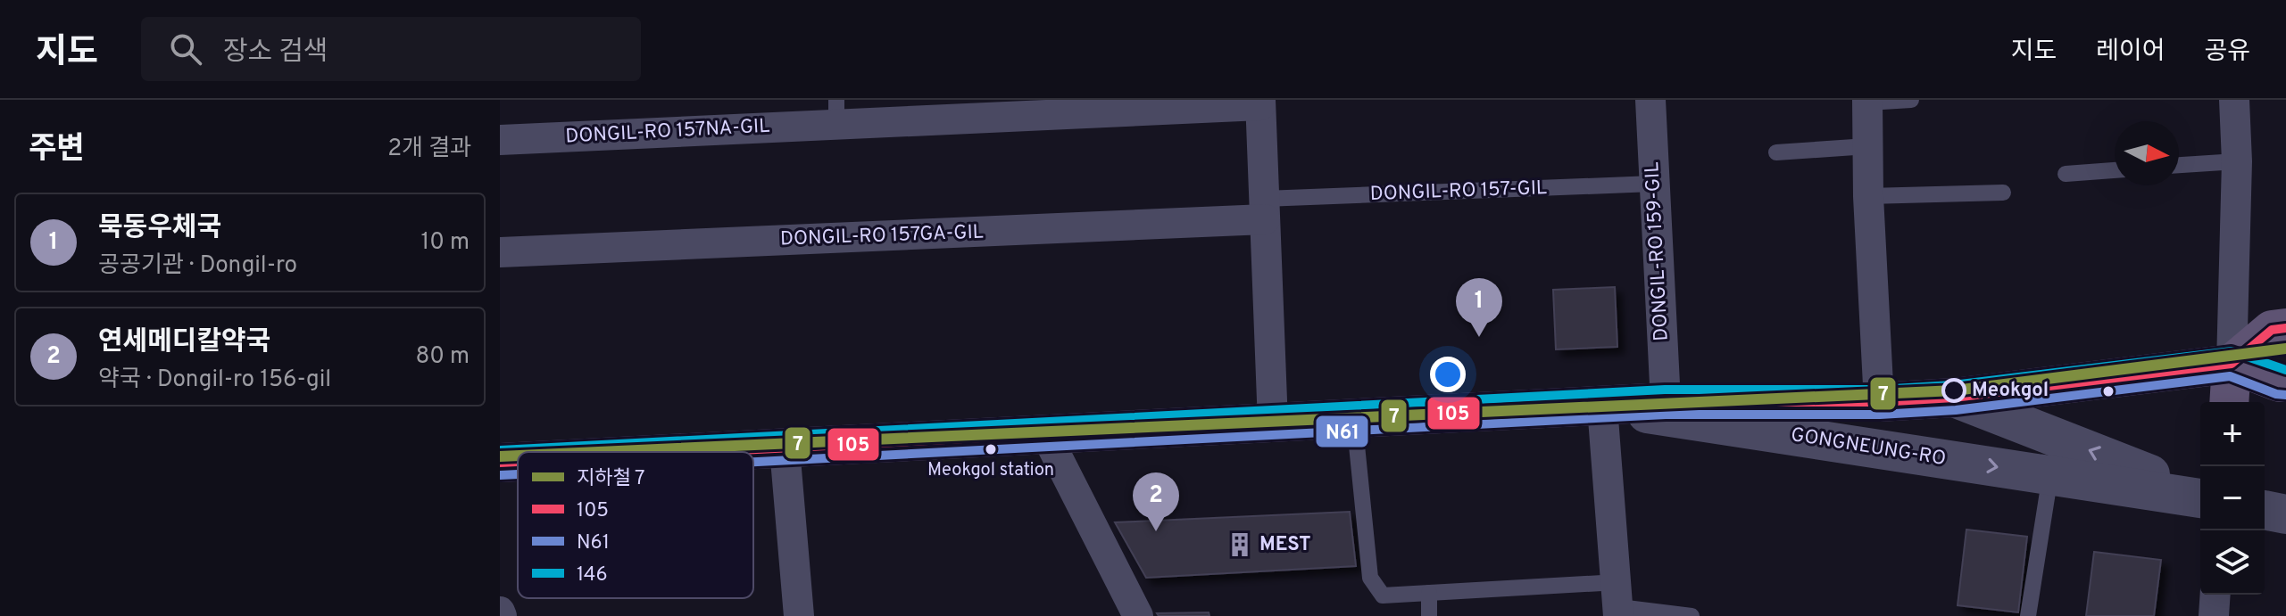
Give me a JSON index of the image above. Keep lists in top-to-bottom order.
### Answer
{
  "streets": {
    "street": [
      "DONGIL-RO 157NA-GIL",
      "DONGIL-RO 157GA-GIL",
      "DONGIL-RO 159-GIL",
      "GONGNEUNG-RO"
    ],
    "lane": ["DONGIL-RO 157-GIL"]
  },
  "crossings": [
    ["DONGIL-RO 157-GIL", "DONGIL-RO 157GA-GIL"],
    ["DONGIL-RO 157-GIL", "DONGIL-RO 159-GIL"]
  ],
  "places": {
    "other": ["Meokgol", "Meokgol station"],
    "building": ["MEST"]
  },
  "lines": [
    "transit line 105",
    "metro line 7",
    "transit line 146",
    "transit line N61"
  ],
  "legend": [
    "지하철 7",
    "105",
    "N61",
    "146"
  ],
  "north": "right",
  "page": {
    "header": "지도",
    "search": "장소 검색",
    "nav": ["지도", "레이어", "공유"],
    "heading": ["주변", "2개 결과"],
    "list": [
      {
        "mark": "1",
        "name": "묵동우체국",
        "note": "공공기관 · Dongil-ro",
        "value": "10 m"
      },
      {
        "mark": "2",
        "name": "연세메디칼약국",
        "note": "약국 · Dongil-ro 156-gil",
        "value": "80 m"
      }
    ],
    "pins": ["1", "2"],
    "map_buttons": ["+", "−"]
  }
}
